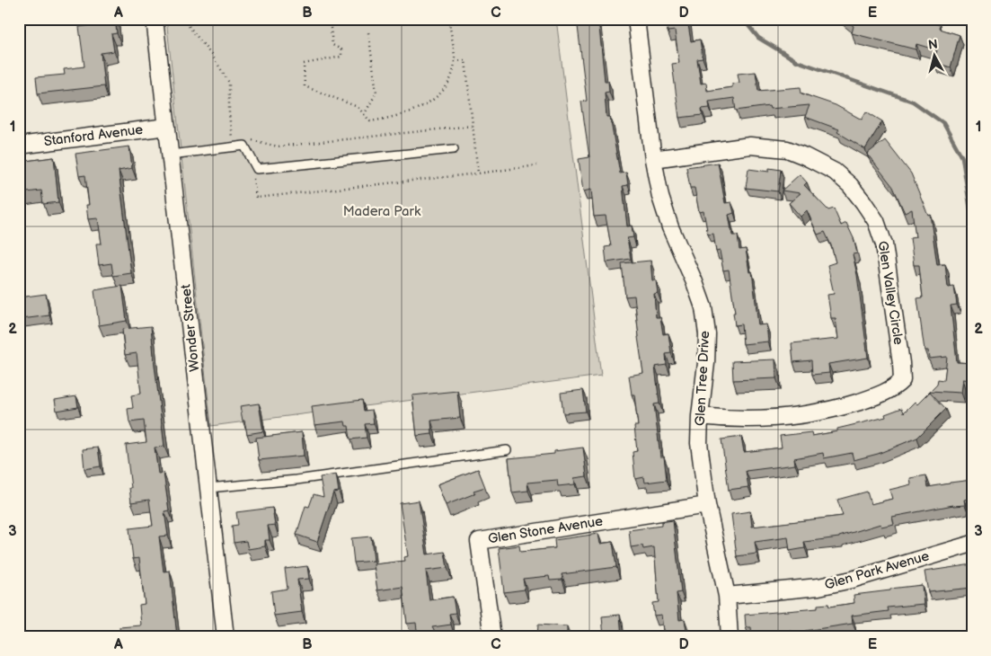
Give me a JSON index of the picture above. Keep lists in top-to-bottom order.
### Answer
{
  "streets": {
    "street": [
      "Stanford Avenue",
      "Glen Valley Circle",
      "Wonder Street",
      "Glen Tree Drive",
      "Glen Stone Avenue",
      "Glen Park Avenue"
    ]
  },
  "crossings": [
    ["Stanford Avenue", "Wonder Street"],
    ["Glen Valley Circle", "Glen Tree Drive"],
    ["Glen Tree Drive", "Glen Stone Avenue"],
    ["Glen Tree Drive", "Glen Park Avenue"]
  ],
  "parks": ["Madera Park"],
  "north": "top",
  "grid": {
    "columns": [
      "A",
      "B",
      "C",
      "D",
      "E"
    ],
    "rows": ["1", "2", "3"]
  }
}
